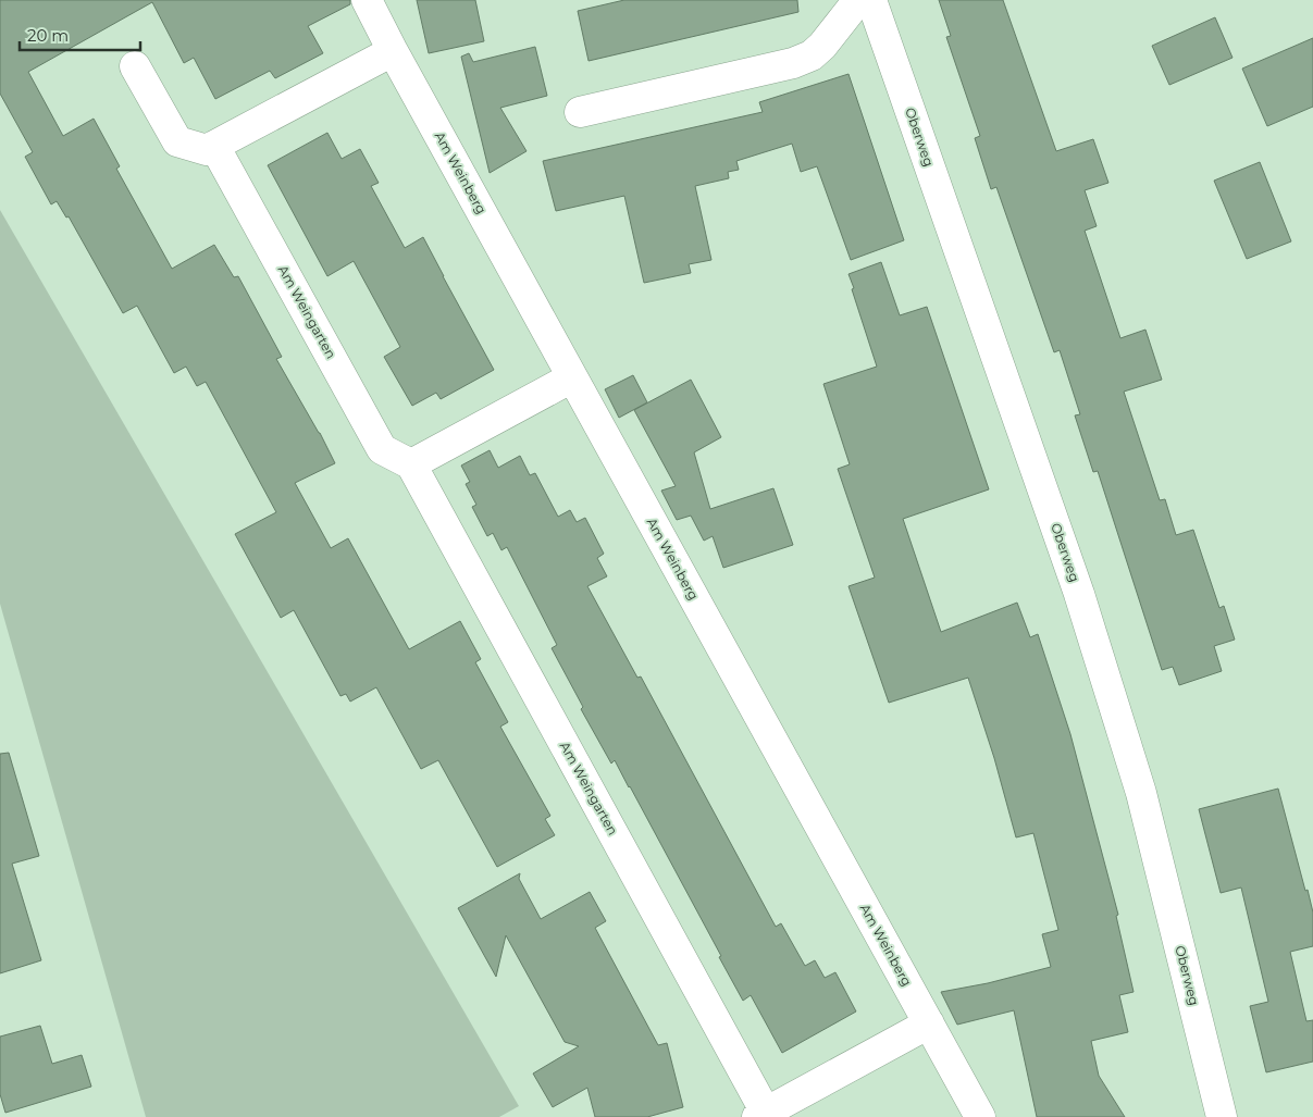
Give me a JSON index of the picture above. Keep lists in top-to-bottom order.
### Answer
{
  "streets": {
    "street": ["Oberweg", "Am Weinberg", "Am Weingarten"]
  },
  "crossings": [
    ["Am Weinberg", "Am Weingarten"]
  ],
  "scale_bar": "20 m"
}
